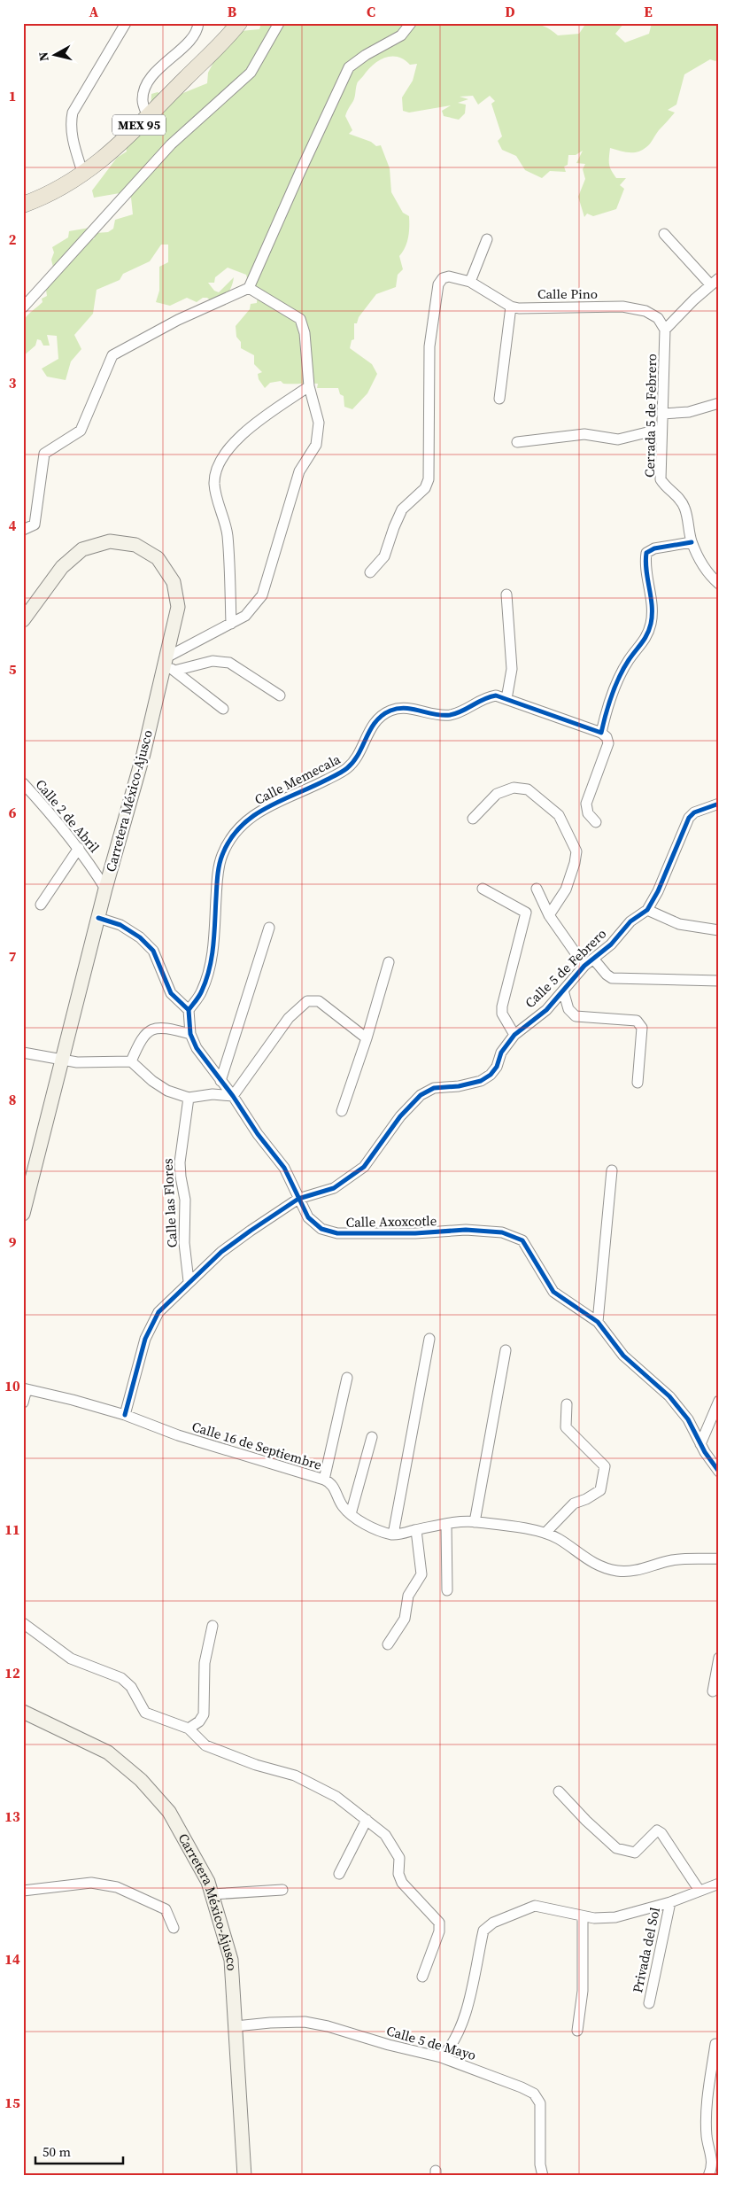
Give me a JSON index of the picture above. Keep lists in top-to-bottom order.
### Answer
{
  "streets": {
    "main road": ["MEX 95", "Carretera México-Ajusco"],
    "street": [
      "Calle Pino",
      "Cerrada 5 de Febrero",
      "Calle Memecala",
      "Calle 2 de Abril",
      "Calle 5 de Febrero",
      "Calle las Flores",
      "Calle Axoxcotle",
      "Calle 16 de Septiembre",
      "Privada del Sol",
      "Calle 5 de Mayo"
    ]
  },
  "crossings": [
    ["Calle Pino", "Cerrada 5 de Febrero"],
    ["Calle Memecala", "Calle Axoxcotle"],
    ["Carretera México-Ajusco", "Calle 2 de Abril"],
    ["Carretera México-Ajusco", "Calle 5 de Mayo"],
    ["Calle 5 de Febrero", "Calle las Flores"],
    ["Calle 5 de Febrero", "Calle Axoxcotle"],
    ["Calle 5 de Febrero", "Calle 16 de Septiembre"]
  ],
  "scale_bar": "50 m",
  "north": "left",
  "grid": {
    "columns": [
      "A",
      "B",
      "C",
      "D",
      "E"
    ],
    "rows": [
      "1",
      "2",
      "3",
      "4",
      "5",
      "6",
      "7",
      "8",
      "9",
      "10",
      "11",
      "12",
      "13",
      "14",
      "15"
    ]
  }
}
